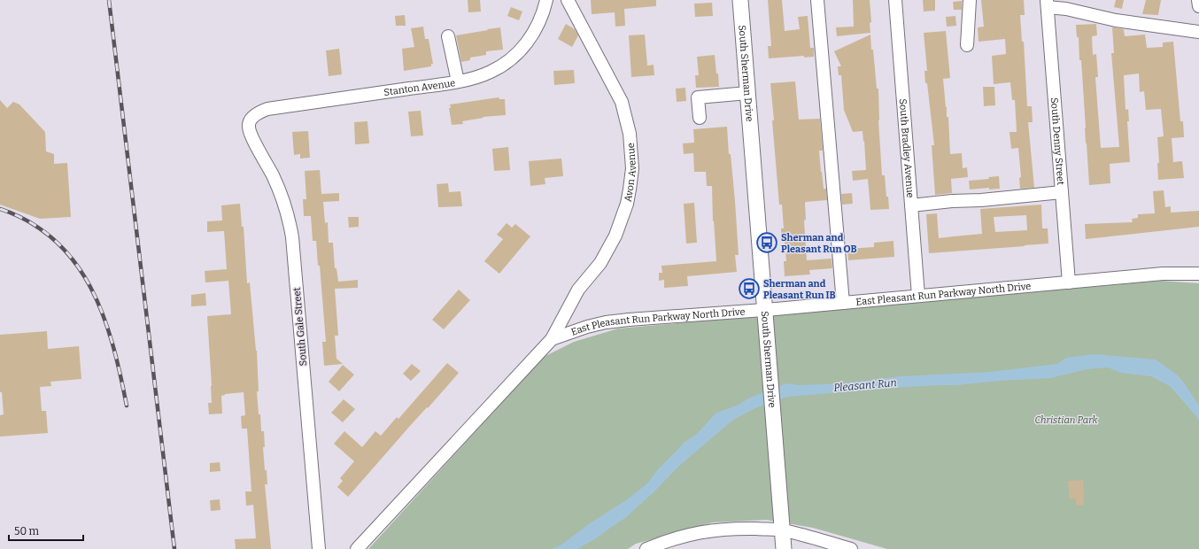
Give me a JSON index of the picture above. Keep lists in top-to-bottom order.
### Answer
{
  "streets": {
    "main road": ["South Sherman Drive"],
    "street": [
      "Stanton Avenue",
      "South Denny Street",
      "South Bradley Avenue",
      "Avon Avenue",
      "East Pleasant Run Parkway North Drive",
      "South Gale Street"
    ]
  },
  "crossings": [
    ["South Sherman Drive", "East Pleasant Run Parkway North Drive"],
    ["Stanton Avenue", "South Gale Street"],
    ["South Denny Street", "East Pleasant Run Parkway North Drive"],
    ["South Bradley Avenue", "East Pleasant Run Parkway North Drive"],
    ["Avon Avenue", "East Pleasant Run Parkway North Drive"]
  ],
  "water": ["Pleasant Run"],
  "parks": ["Christian Park"],
  "places": {
    "bus stop": ["Sherman and Pleasant Run OB", "Sherman and Pleasant Run IB"]
  },
  "scale_bar": "50 m"
}
